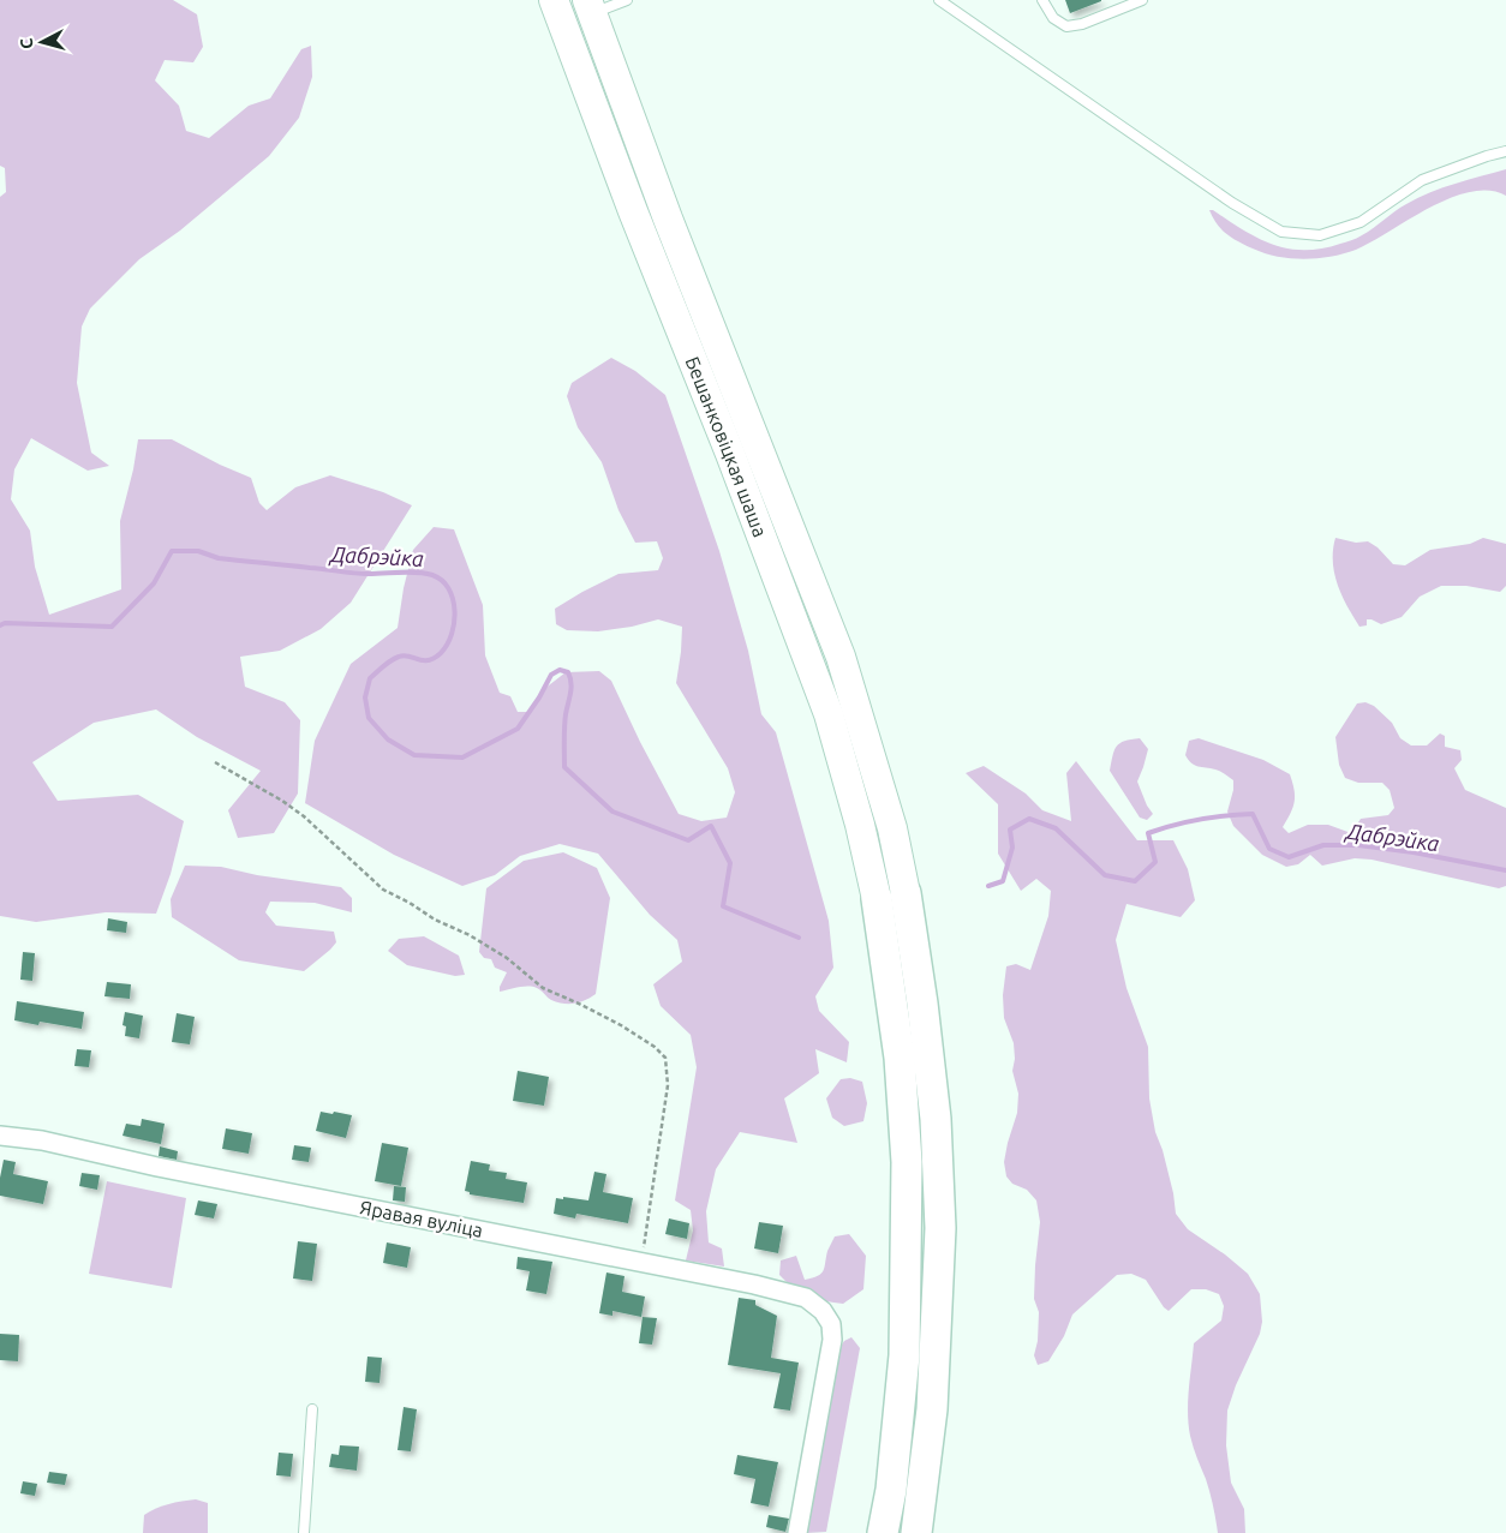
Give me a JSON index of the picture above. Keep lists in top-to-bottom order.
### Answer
{
  "streets": {
    "main road": ["Бешанковіцкая шаша"],
    "street": ["Яравая вуліца"]
  },
  "water": ["Дабрэйка"],
  "north": "left"
}
